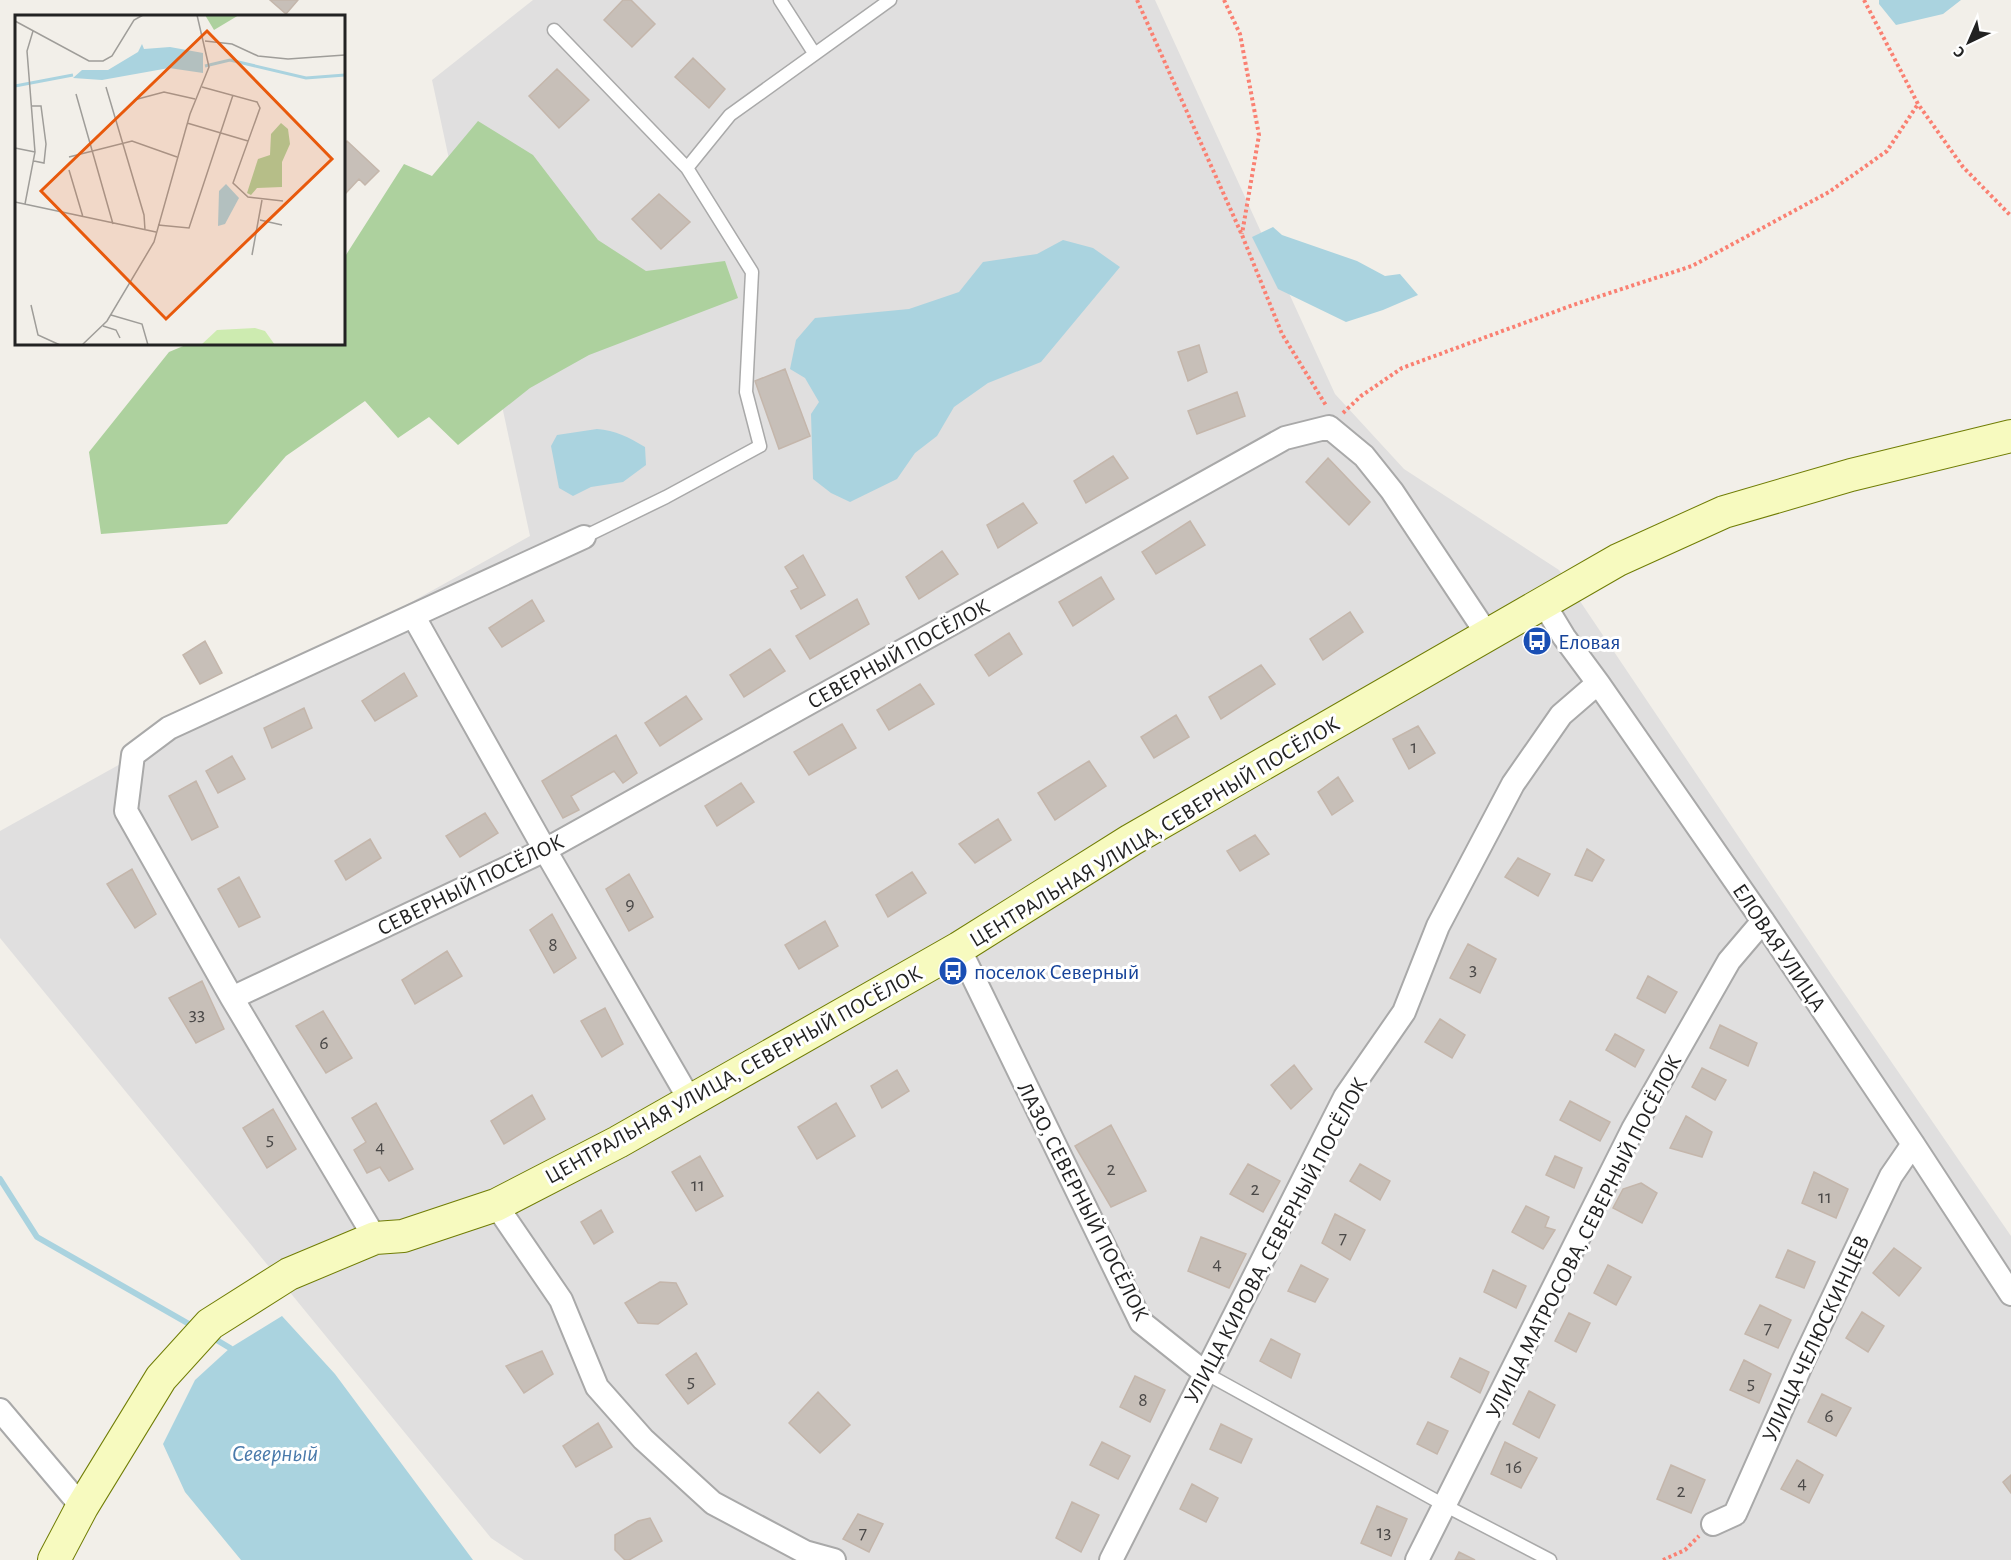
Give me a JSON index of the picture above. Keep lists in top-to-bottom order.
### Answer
{
  "streets": {
    "street": [
      "СЕВЕРНЫЙ ПОСЁЛОК",
      "ЦЕНТРАЛЬНАЯ УЛИЦА, СЕВЕРНЫЙ ПОСЁЛОК",
      "ЕЛОВАЯ УЛИЦА",
      "ЛАЗО, СЕВЕРНЫЙ ПОСЁЛОК",
      "УЛИЦА МАТРОСОВА, СЕВЕРНЫЙ ПОСЁЛОК",
      "УЛИЦА КИРОВА, СЕВЕРНЫЙ ПОСЁЛОК",
      "УЛИЦА ЧЕЛЮСКИНЦЕВ"
    ]
  },
  "crossings": [
    ["ЦЕНТРАЛЬНАЯ УЛИЦА, СЕВЕРНЫЙ ПОСЁЛОК", "ЕЛОВАЯ УЛИЦА"],
    ["ЦЕНТРАЛЬНАЯ УЛИЦА, СЕВЕРНЫЙ ПОСЁЛОК", "ЛАЗО, СЕВЕРНЫЙ ПОСЁЛОК"],
    ["ЕЛОВАЯ УЛИЦА", "УЛИЦА МАТРОСОВА, СЕВЕРНЫЙ ПОСЁЛОК"],
    ["ЕЛОВАЯ УЛИЦА", "УЛИЦА КИРОВА, СЕВЕРНЫЙ ПОСЁЛОК"],
    ["ЕЛОВАЯ УЛИЦА", "УЛИЦА ЧЕЛЮСКИНЦЕВ"],
    ["ЛАЗО, СЕВЕРНЫЙ ПОСЁЛОК", "УЛИЦА МАТРОСОВА, СЕВЕРНЫЙ ПОСЁЛОК"],
    ["ЛАЗО, СЕВЕРНЫЙ ПОСЁЛОК", "УЛИЦА КИРОВА, СЕВЕРНЫЙ ПОСЁЛОК"]
  ],
  "water": ["Северный"],
  "places": {
    "bus stop": ["Еловая", "поселок Северный"]
  },
  "house_numbers": [
    "1",
    "9",
    "8",
    "3",
    "33",
    "6",
    "5",
    "4",
    "2",
    "11",
    "2",
    "11",
    "7",
    "4",
    "7",
    "5",
    "5",
    "8",
    "6",
    "16",
    "4",
    "2",
    "13",
    "7"
  ],
  "north": "bottom left"
}
